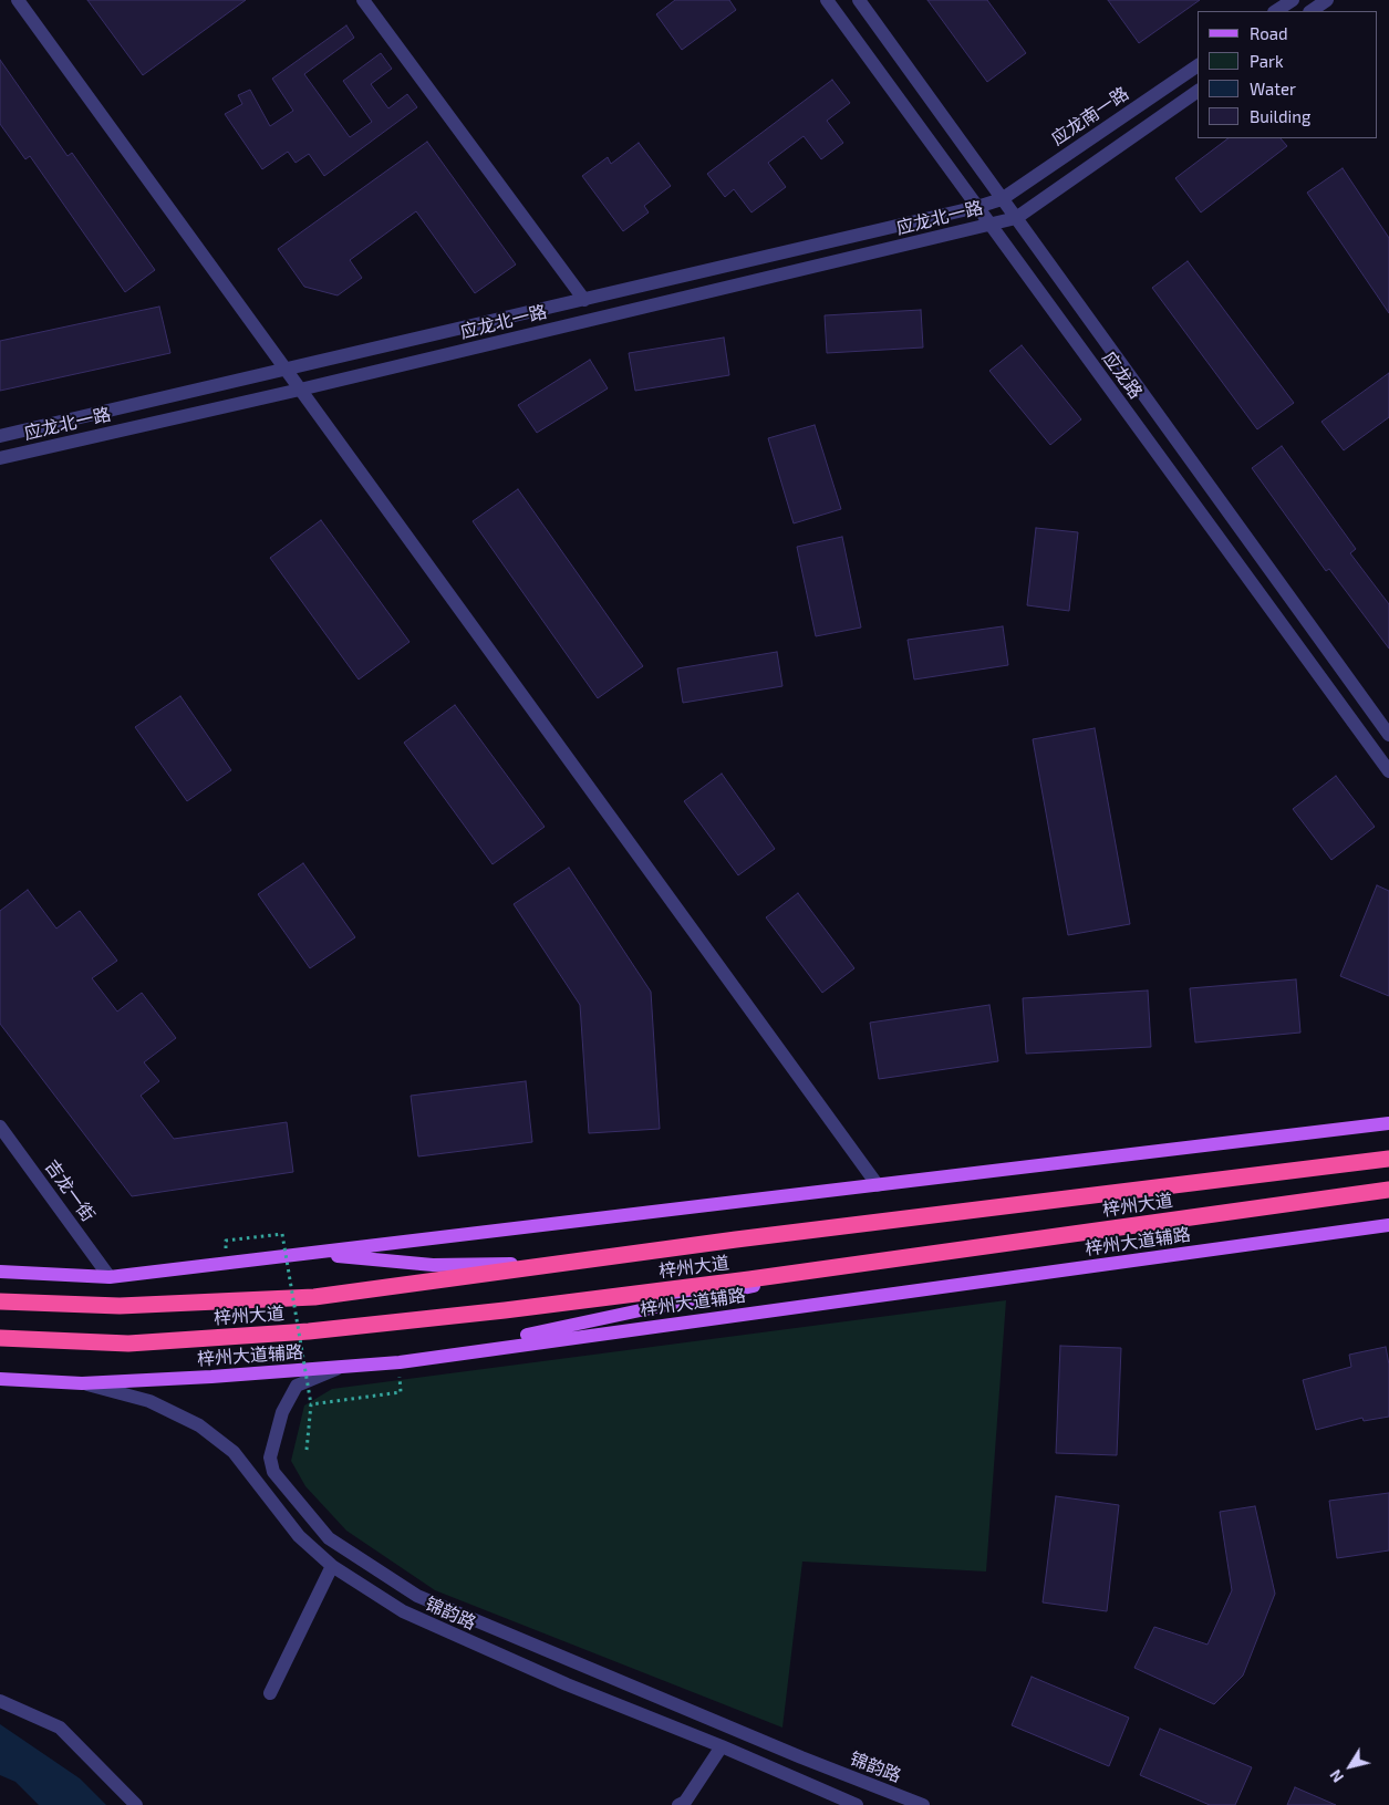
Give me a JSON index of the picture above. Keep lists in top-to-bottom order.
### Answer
{
  "streets": {
    "highway": ["梓州大道"],
    "main road": ["梓州大道辅路"],
    "street": [
      "应龙南一路",
      "应龙北一路",
      "应龙路",
      "吉龙一街",
      "锦韵路"
    ]
  },
  "crossings": [
    ["应龙南一路", "应龙北一路"],
    ["应龙南一路", "应龙路"],
    ["应龙北一路", "应龙路"],
    ["梓州大道辅路", "锦韵路"]
  ],
  "legend": [
    "Road",
    "Park",
    "Water",
    "Building"
  ],
  "north": "bottom left"
}
